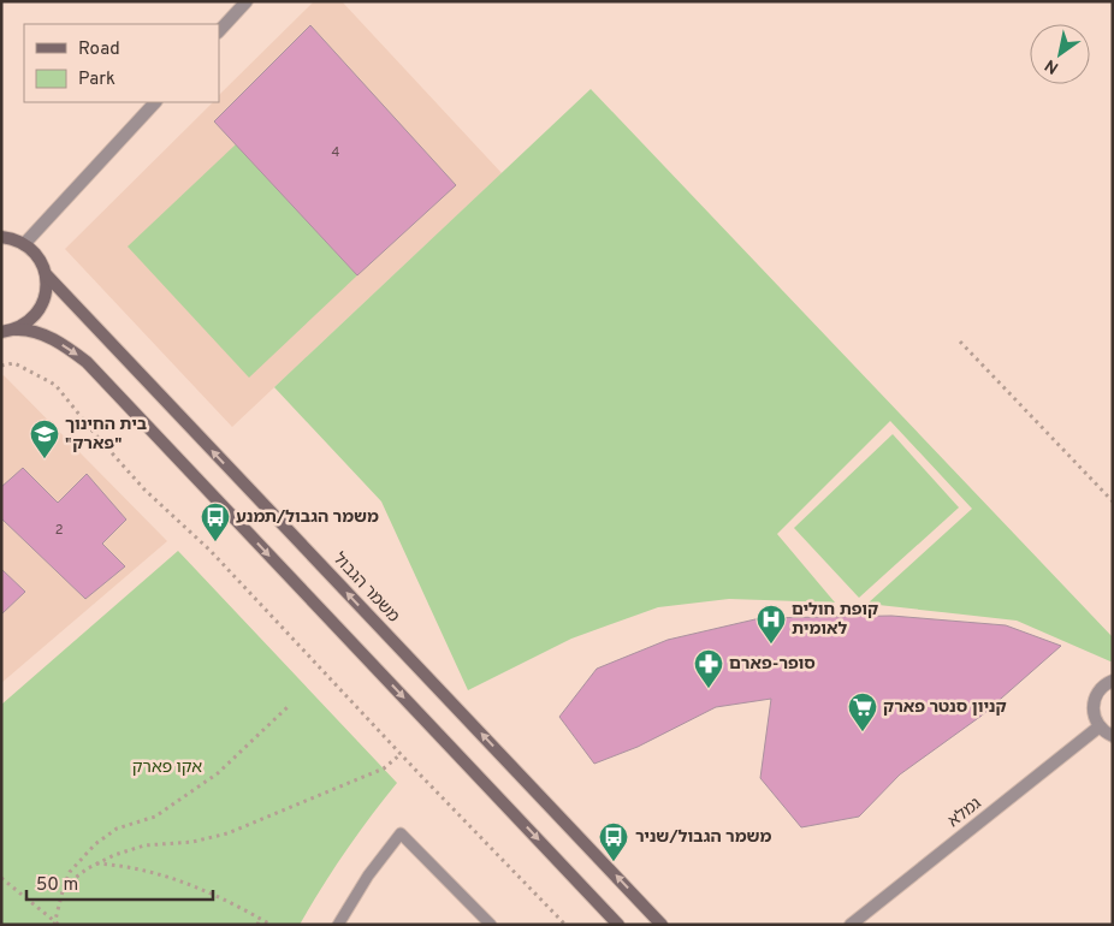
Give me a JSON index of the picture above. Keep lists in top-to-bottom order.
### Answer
{
  "streets": {
    "main road": ["משמר הגבול"],
    "street": ["גמלא"]
  },
  "parks": ["אקו פארק"],
  "places": {
    "school or university": ["בית החינוך \"פארק\""],
    "bus stop": ["משמר הגבול/תמנע", "משמר הגבול/שניר"],
    "hospital": ["קופת חולים לאומית"],
    "pharmacy": ["סופר-פארם"],
    "supermarket": ["קניון סנטר פארק"]
  },
  "house_numbers": ["4", "2"],
  "legend": ["Road", "Park"],
  "scale_bar": "50 m",
  "north": "bottom left"
}
